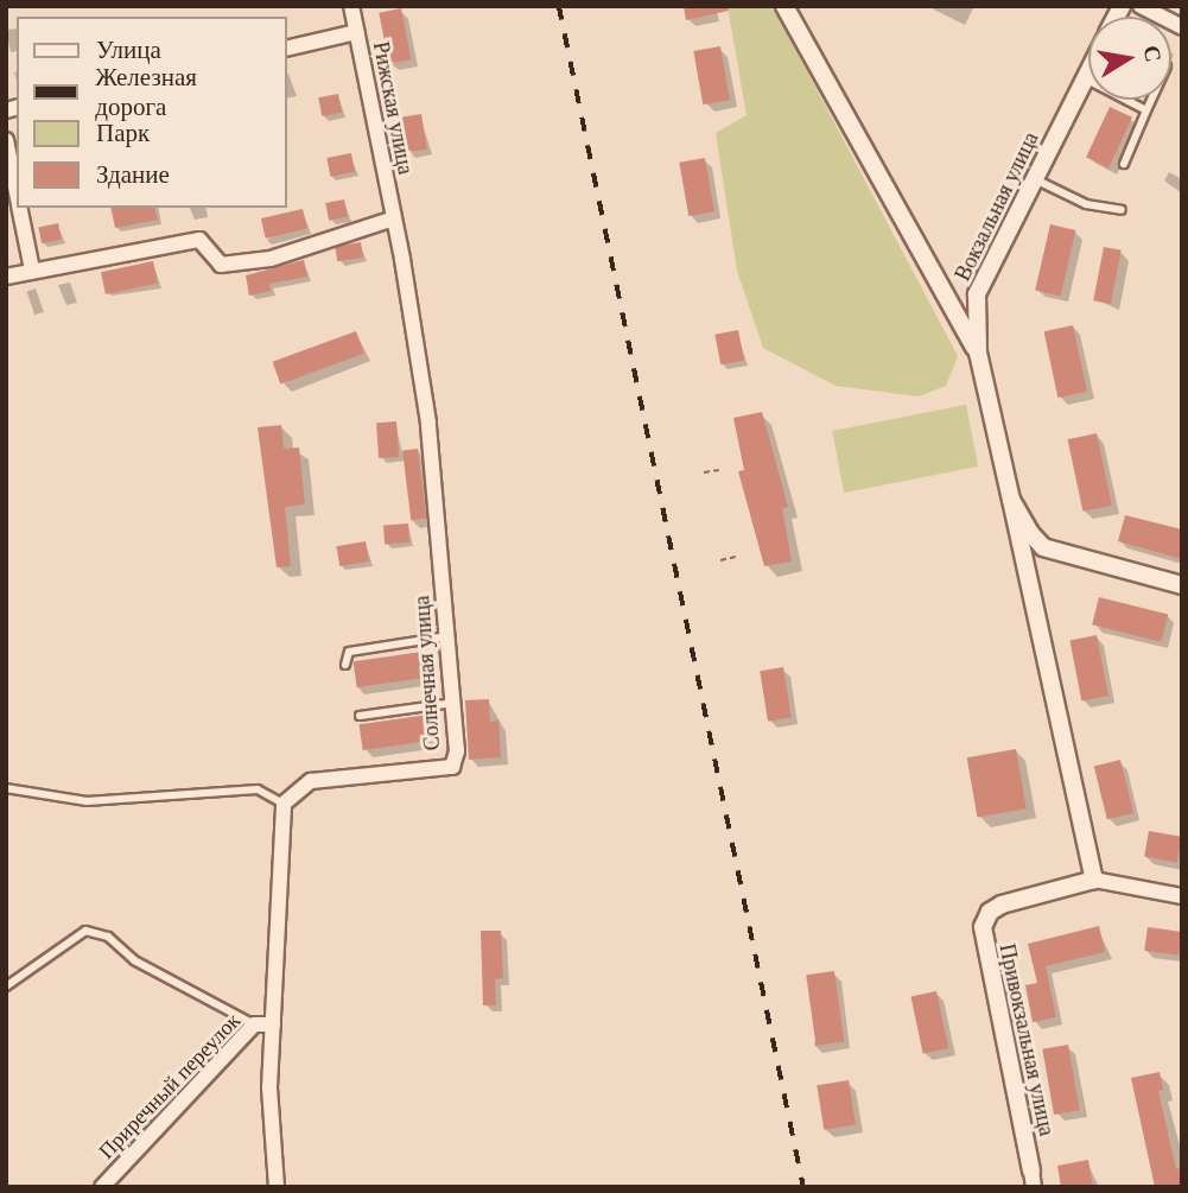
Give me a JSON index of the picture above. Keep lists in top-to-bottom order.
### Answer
{
  "streets": {
    "street": [
      "Рижская улица",
      "Вокзальная улица",
      "Солнечная улица",
      "Привокзальная улица",
      "Приречный переулок"
    ]
  },
  "crossings": [
    ["Рижская улица", "Солнечная улица"]
  ],
  "legend": [
    "Улица",
    "Железная дорога",
    "Парк",
    "Здание"
  ],
  "north": "right"
}
